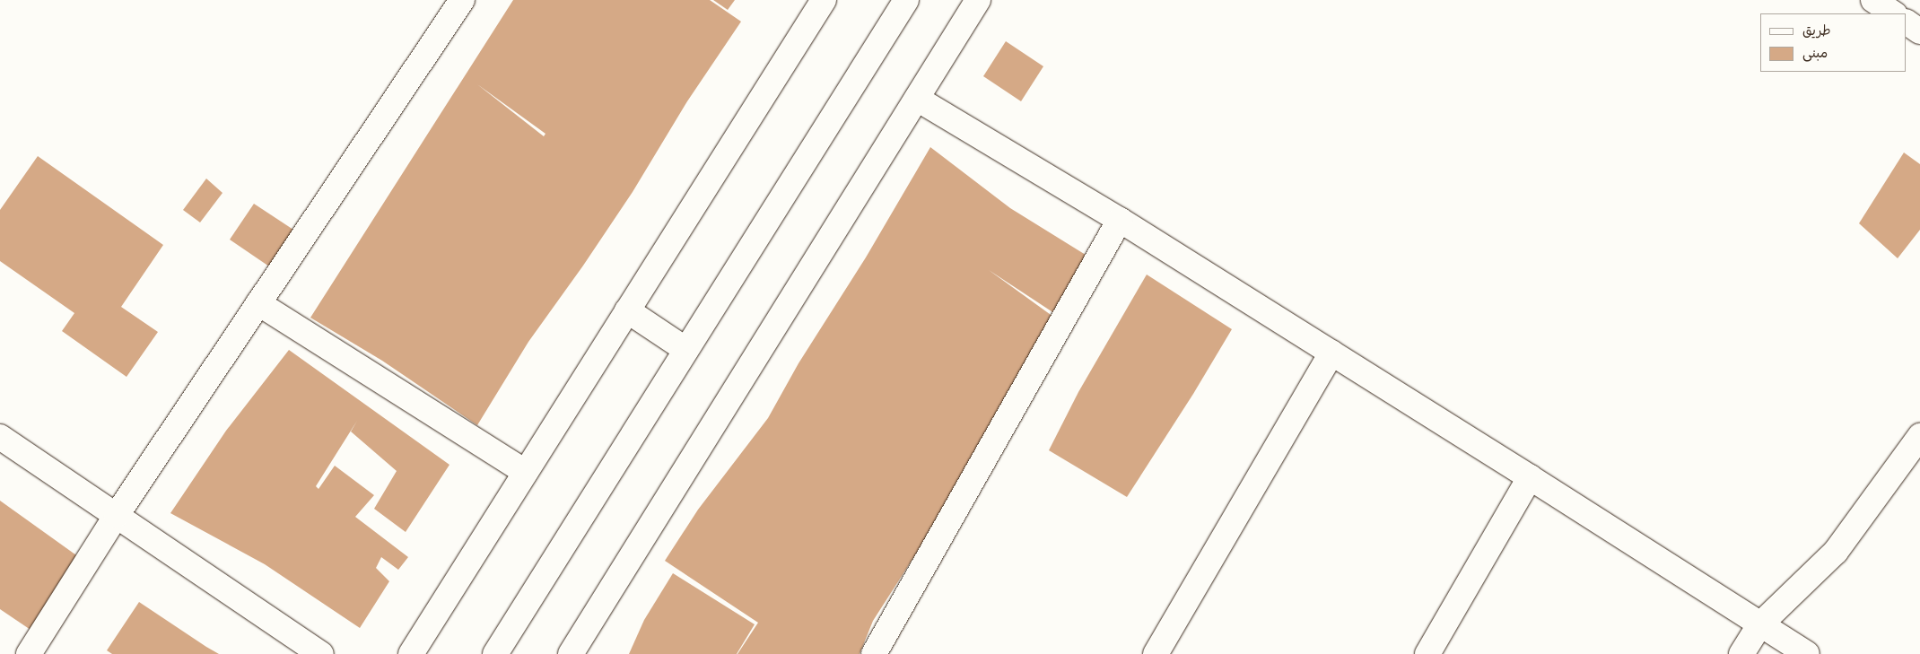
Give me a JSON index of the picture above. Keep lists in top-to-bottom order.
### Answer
{
  "legend": ["طريق", "مبنى"]
}
